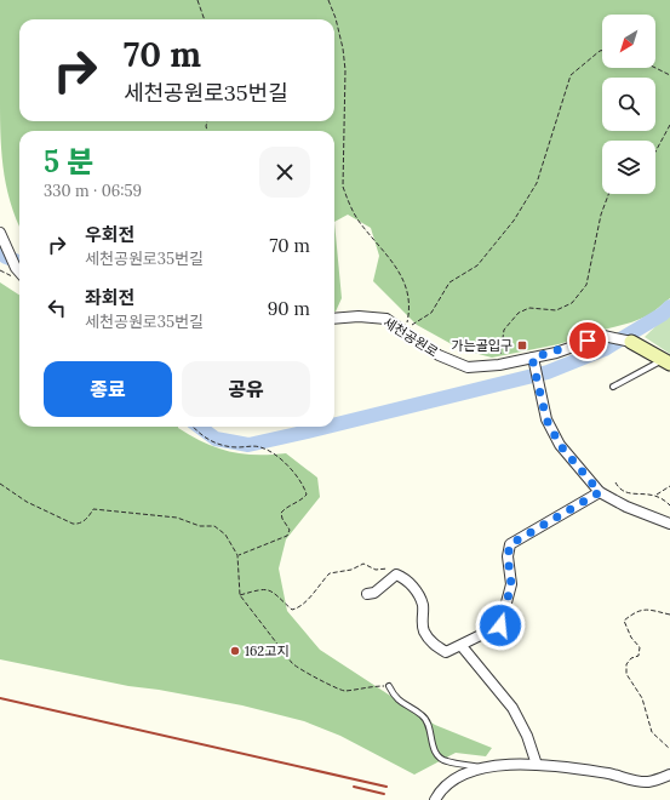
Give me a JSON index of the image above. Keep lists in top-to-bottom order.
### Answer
{
  "streets": {
    "street": ["세천공원로"]
  },
  "places": {
    "transit": ["가는골입구"],
    "other": ["162고지"]
  },
  "north": "bottom left",
  "page": {
    "turn": ["70 m", "세천공원로35번길"],
    "heading": ["5 분", "330 m · 06:59"],
    "list": [
      {
        "name": "우회전",
        "note": "세천공원로35번길",
        "value": "70 m"
      },
      {
        "name": "좌회전",
        "note": "세천공원로35번길",
        "value": "90 m"
      }
    ],
    "buttons": ["종료", "공유"]
  }
}
